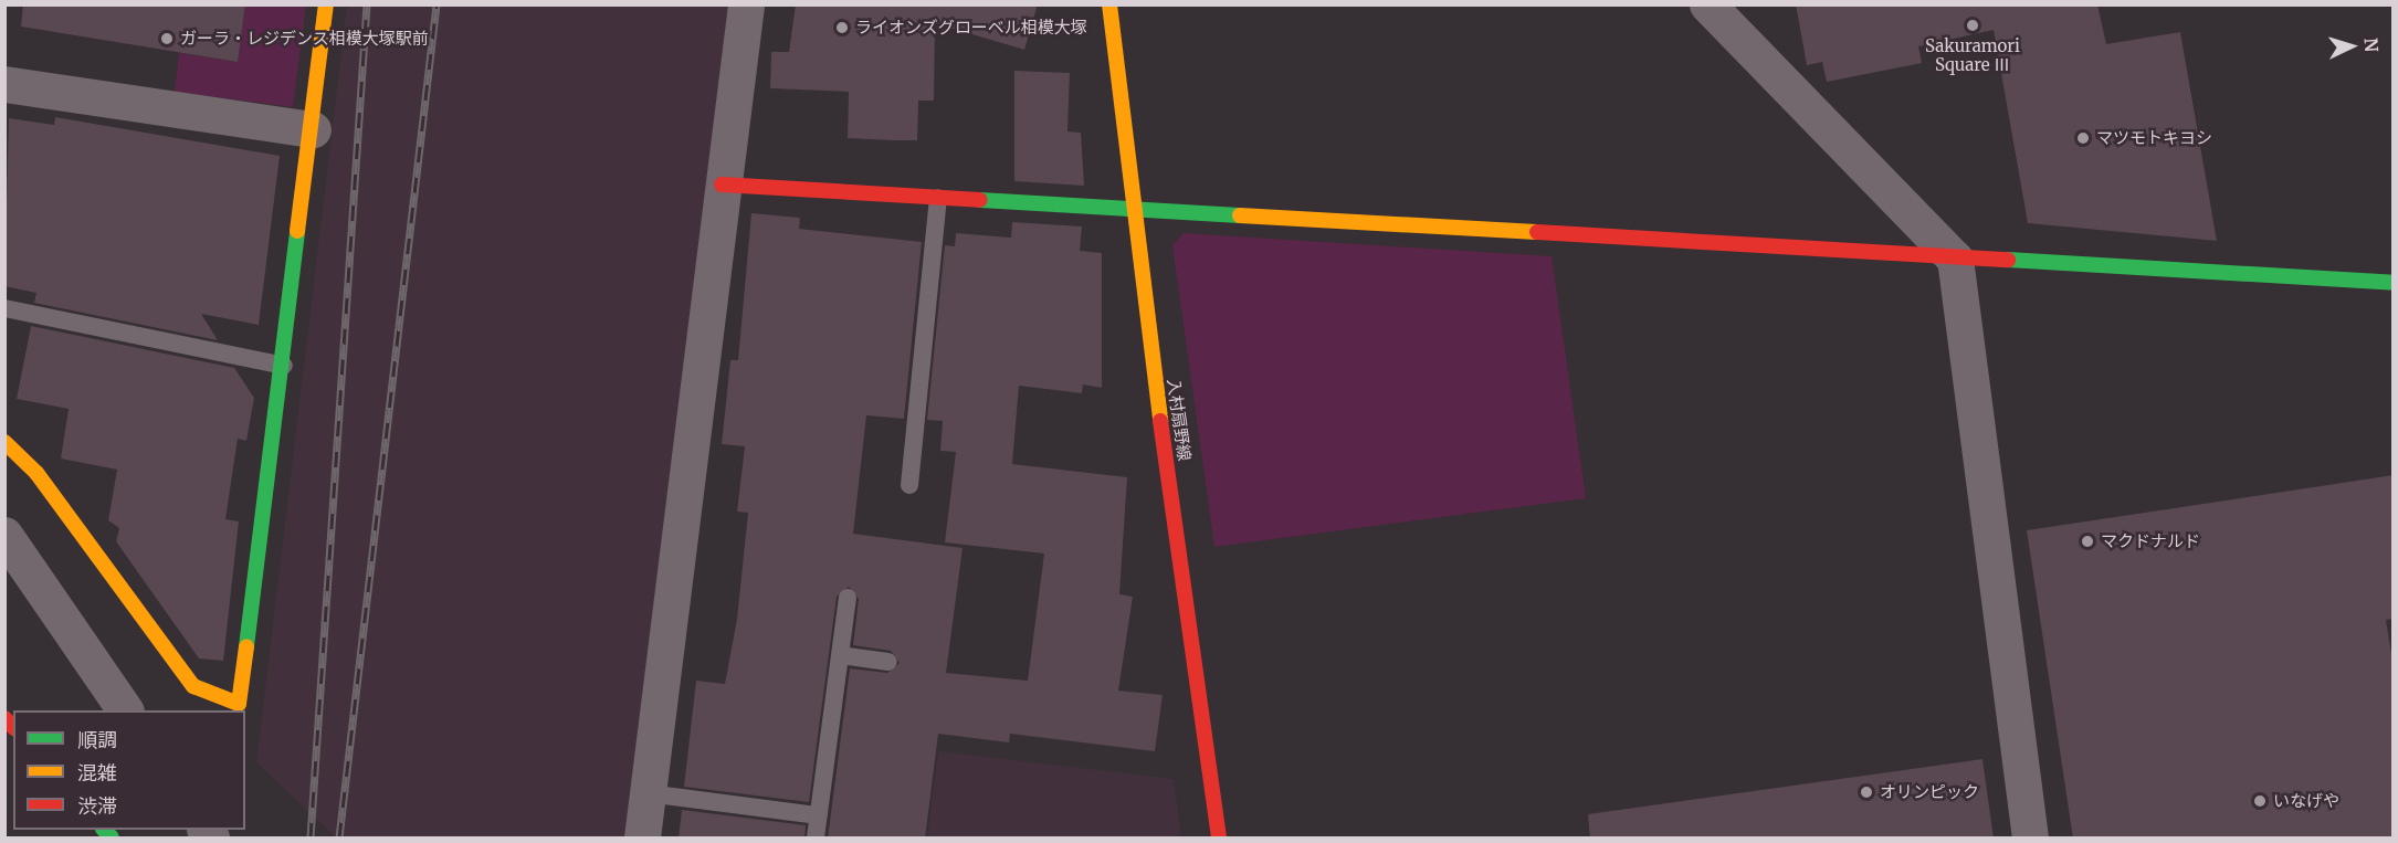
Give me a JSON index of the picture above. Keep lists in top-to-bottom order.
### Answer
{
  "streets": {
    "main road": ["入村扇野線"]
  },
  "places": [
    "Sakuramori Square Ⅲ",
    "ライオンズグローベル相模大塚",
    "ガーラ・レジデンス相模大塚駅前",
    "マツモトキヨシ",
    "マクドナルド",
    "オリンピック",
    "いなげや"
  ],
  "legend": ["順調", "混雑", "渋滞"],
  "north": "right"
}
